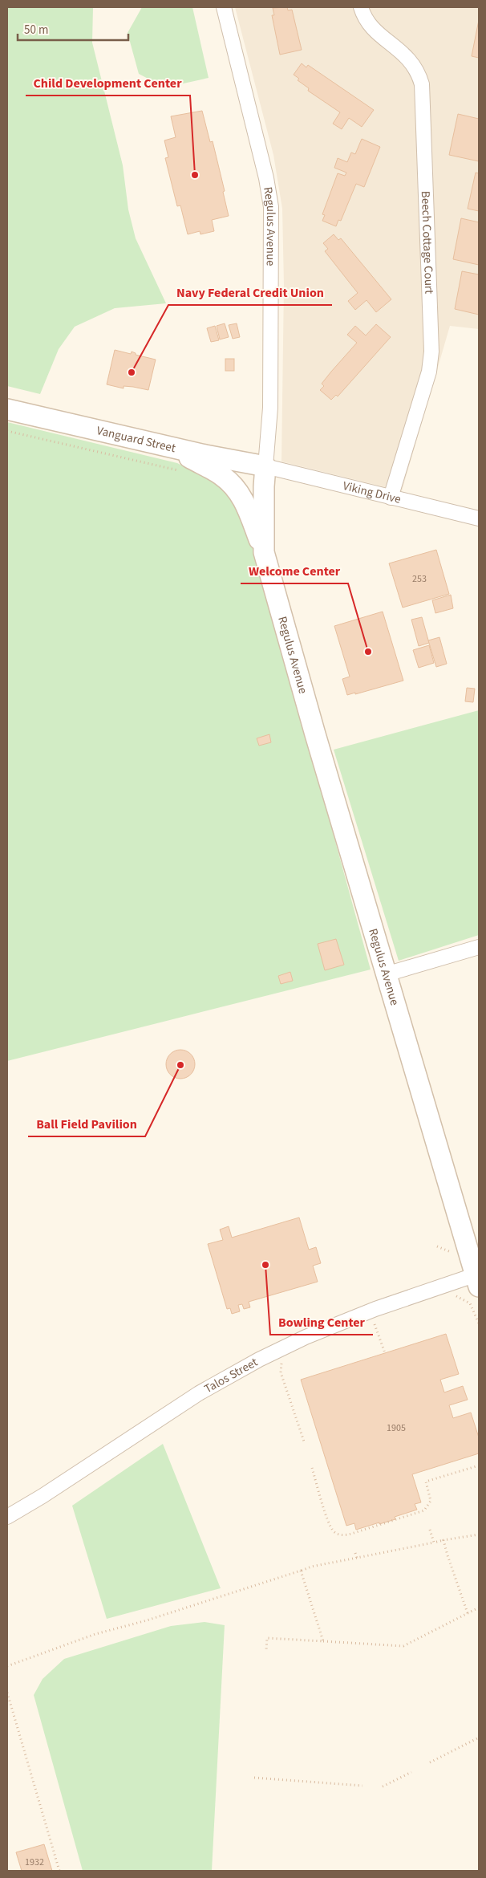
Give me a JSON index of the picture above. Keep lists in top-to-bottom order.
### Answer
{
  "streets": {
    "street": [
      "Regulus Avenue",
      "Beech Cottage Court",
      "Vanguard Street",
      "Viking Drive",
      "Talos Street"
    ]
  },
  "crossings": [
    ["Regulus Avenue", "Vanguard Street"],
    ["Regulus Avenue", "Viking Drive"],
    ["Regulus Avenue", "Talos Street"],
    ["Beech Cottage Court", "Viking Drive"],
    ["Vanguard Street", "Viking Drive"]
  ],
  "places": [
    "Child Development Center",
    "Navy Federal Credit Union",
    "Welcome Center",
    "Ball Field Pavilion",
    "Bowling Center"
  ],
  "house_numbers": ["253", "1905", "1932"],
  "scale_bar": "50 m"
}
